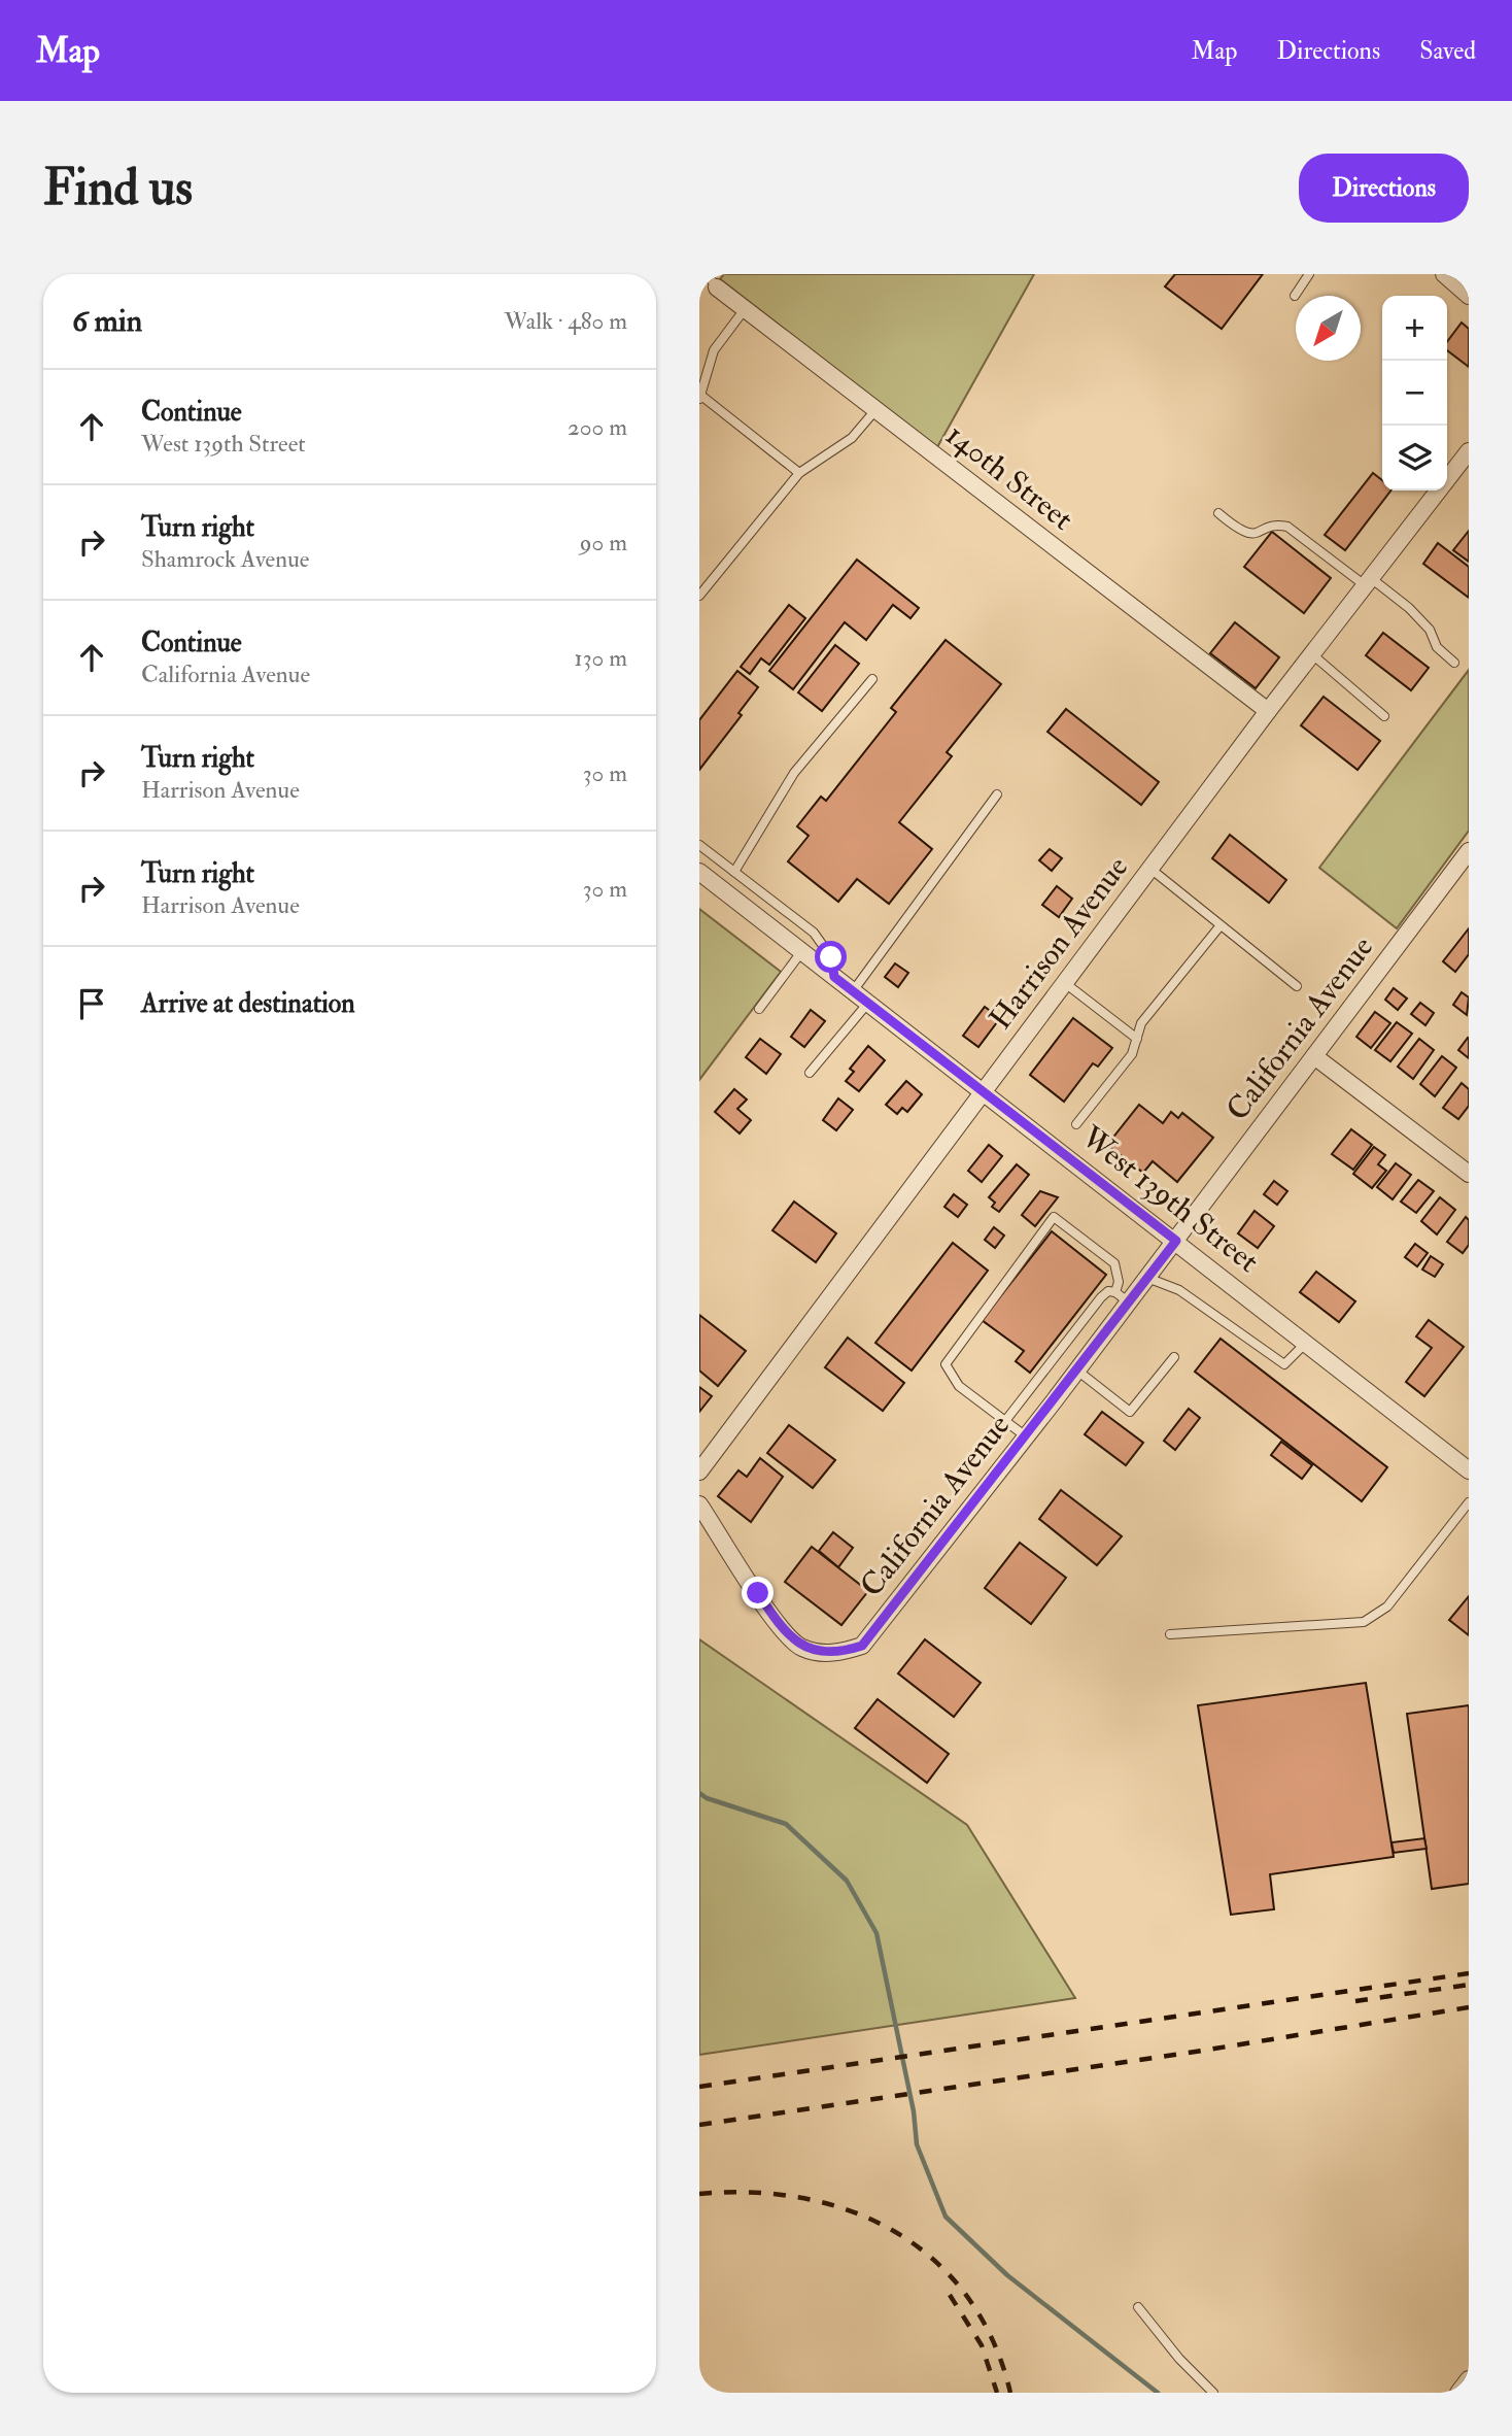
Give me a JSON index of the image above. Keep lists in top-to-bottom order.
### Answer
{
  "streets": {
    "street": [
      "140th Street",
      "Harrison Avenue",
      "California Avenue",
      "West 139th Street"
    ]
  },
  "crossings": [
    ["140th Street", "Harrison Avenue"],
    ["Harrison Avenue", "West 139th Street"],
    ["California Avenue", "West 139th Street"]
  ],
  "north": "bottom left",
  "page": {
    "header": "Map",
    "nav": ["Map", "Directions", "Saved"],
    "buttons": "Directions",
    "title": "Find us",
    "heading": ["6 min", "Walk · 480 m"],
    "map_buttons": ["+", "−"],
    "list": [
      ["Continue", "West 139th Street", "200 m"],
      ["Turn right", "Shamrock Avenue", "90 m"],
      ["Continue", "California Avenue", "130 m"],
      ["Turn right", "Harrison Avenue", "30 m"],
      ["Turn right", "Harrison Avenue", "30 m"],
      "Arrive at destination"
    ]
  }
}
